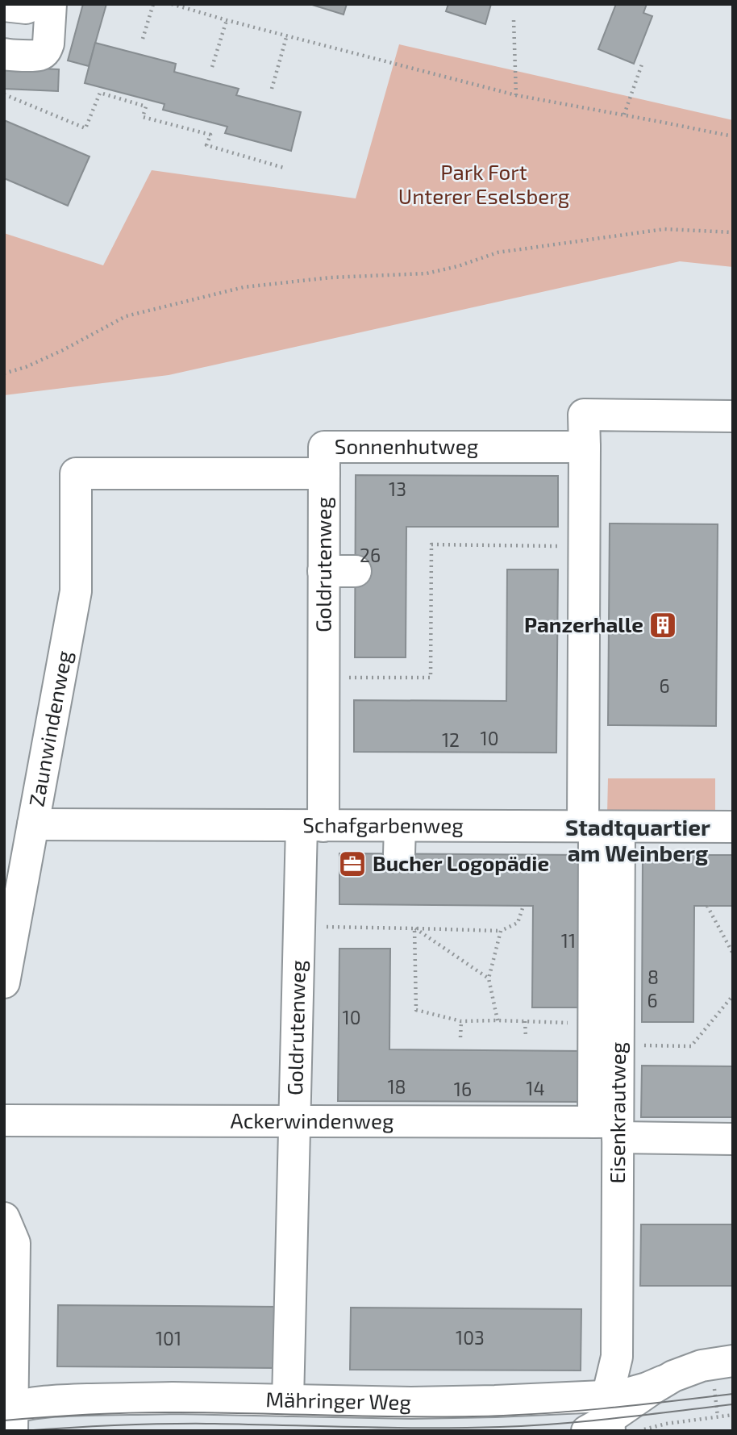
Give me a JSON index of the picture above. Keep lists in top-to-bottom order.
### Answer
{
  "streets": {
    "street": [
      "Sonnenhutweg",
      "Goldrutenweg",
      "Zaunwindenweg",
      "Schafgarbenweg",
      "Eisenkrautweg",
      "Ackerwindenweg",
      "Mähringer Weg"
    ]
  },
  "crossings": [
    ["Sonnenhutweg", "Goldrutenweg"],
    ["Sonnenhutweg", "Zaunwindenweg"],
    ["Sonnenhutweg", "Eisenkrautweg"],
    ["Goldrutenweg", "Schafgarbenweg"],
    ["Goldrutenweg", "Ackerwindenweg"],
    ["Goldrutenweg", "Mähringer Weg"],
    ["Zaunwindenweg", "Schafgarbenweg"],
    ["Schafgarbenweg", "Eisenkrautweg"],
    ["Eisenkrautweg", "Ackerwindenweg"],
    ["Eisenkrautweg", "Mähringer Weg"]
  ],
  "districts": ["Stadtquartier am Weinberg"],
  "parks": ["Park Fort Unterer Eselsberg"],
  "places": {
    "building": ["Panzerhalle"],
    "office": ["Bucher Logopädie"]
  },
  "house_numbers": [
    "13",
    "26",
    "6",
    "10",
    "12",
    "11",
    "8",
    "6",
    "10",
    "18",
    "14",
    "16",
    "103",
    "101"
  ]
}
